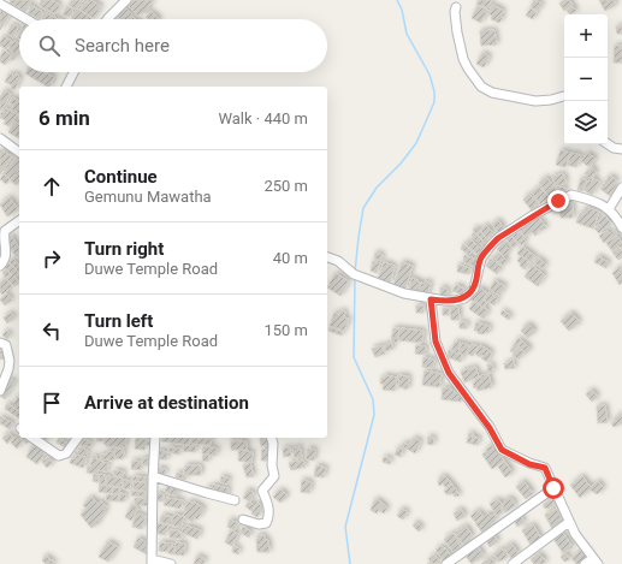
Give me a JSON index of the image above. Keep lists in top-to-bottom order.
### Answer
{
  "page": {
    "map_buttons": ["+", "−"],
    "search": "Search here",
    "heading": ["6 min", "Walk · 440 m"],
    "list": [
      ["Continue", "Gemunu Mawatha", "250 m"],
      ["Turn right", "Duwe Temple Road", "40 m"],
      ["Turn left", "Duwe Temple Road", "150 m"],
      "Arrive at destination"
    ]
  }
}
